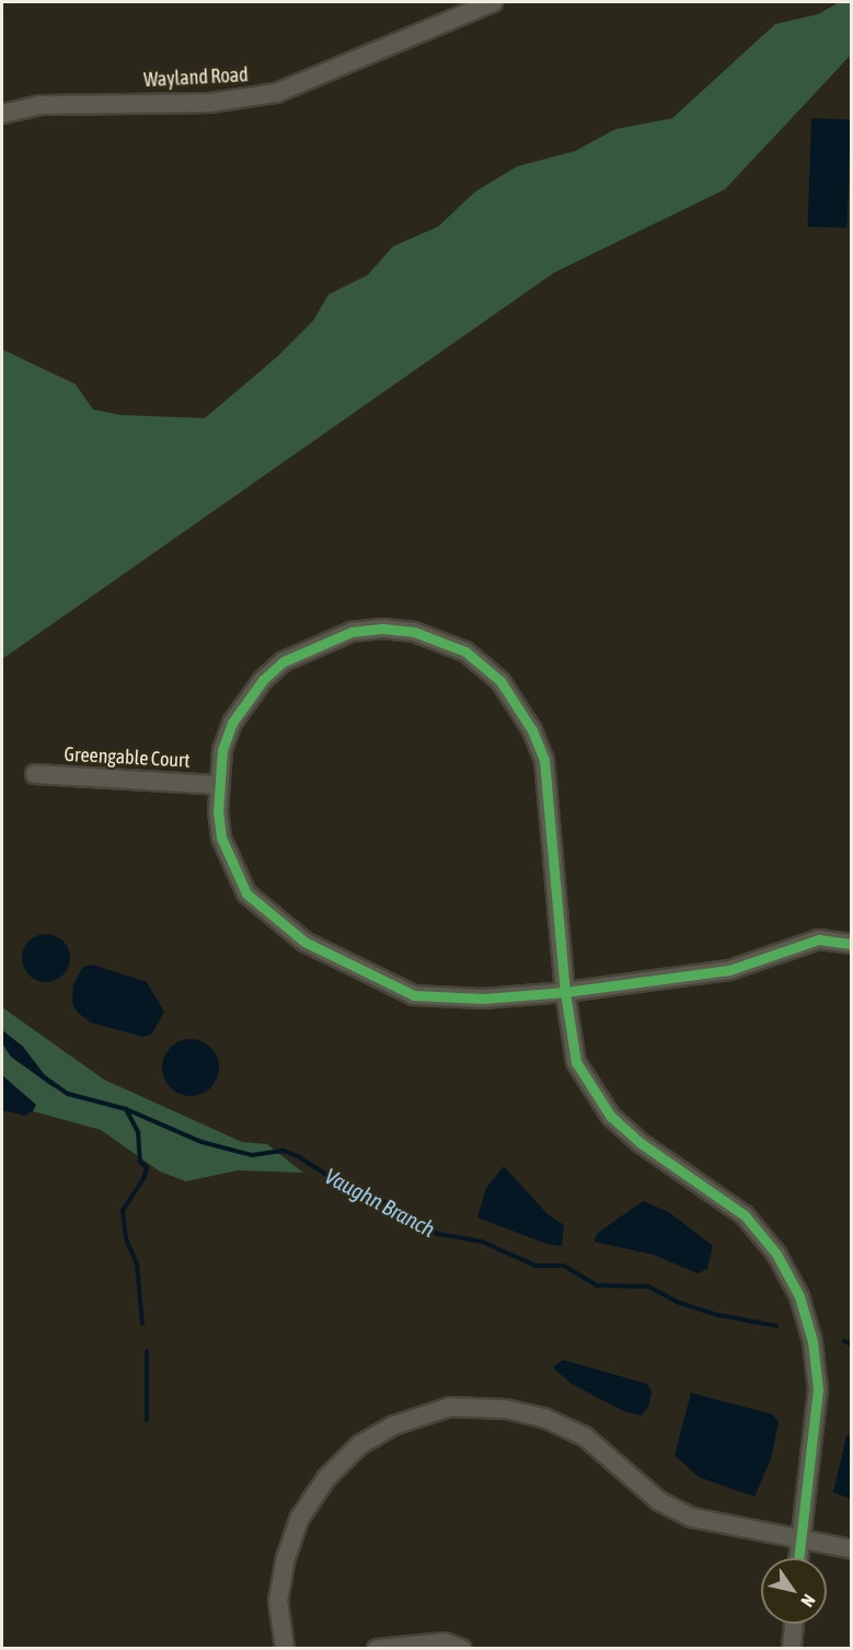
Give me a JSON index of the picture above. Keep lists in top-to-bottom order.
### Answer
{
  "streets": {
    "street": ["Wayland Road", "Greengable Court"]
  },
  "water": ["Vaughn Branch"],
  "north": "bottom right"
}
